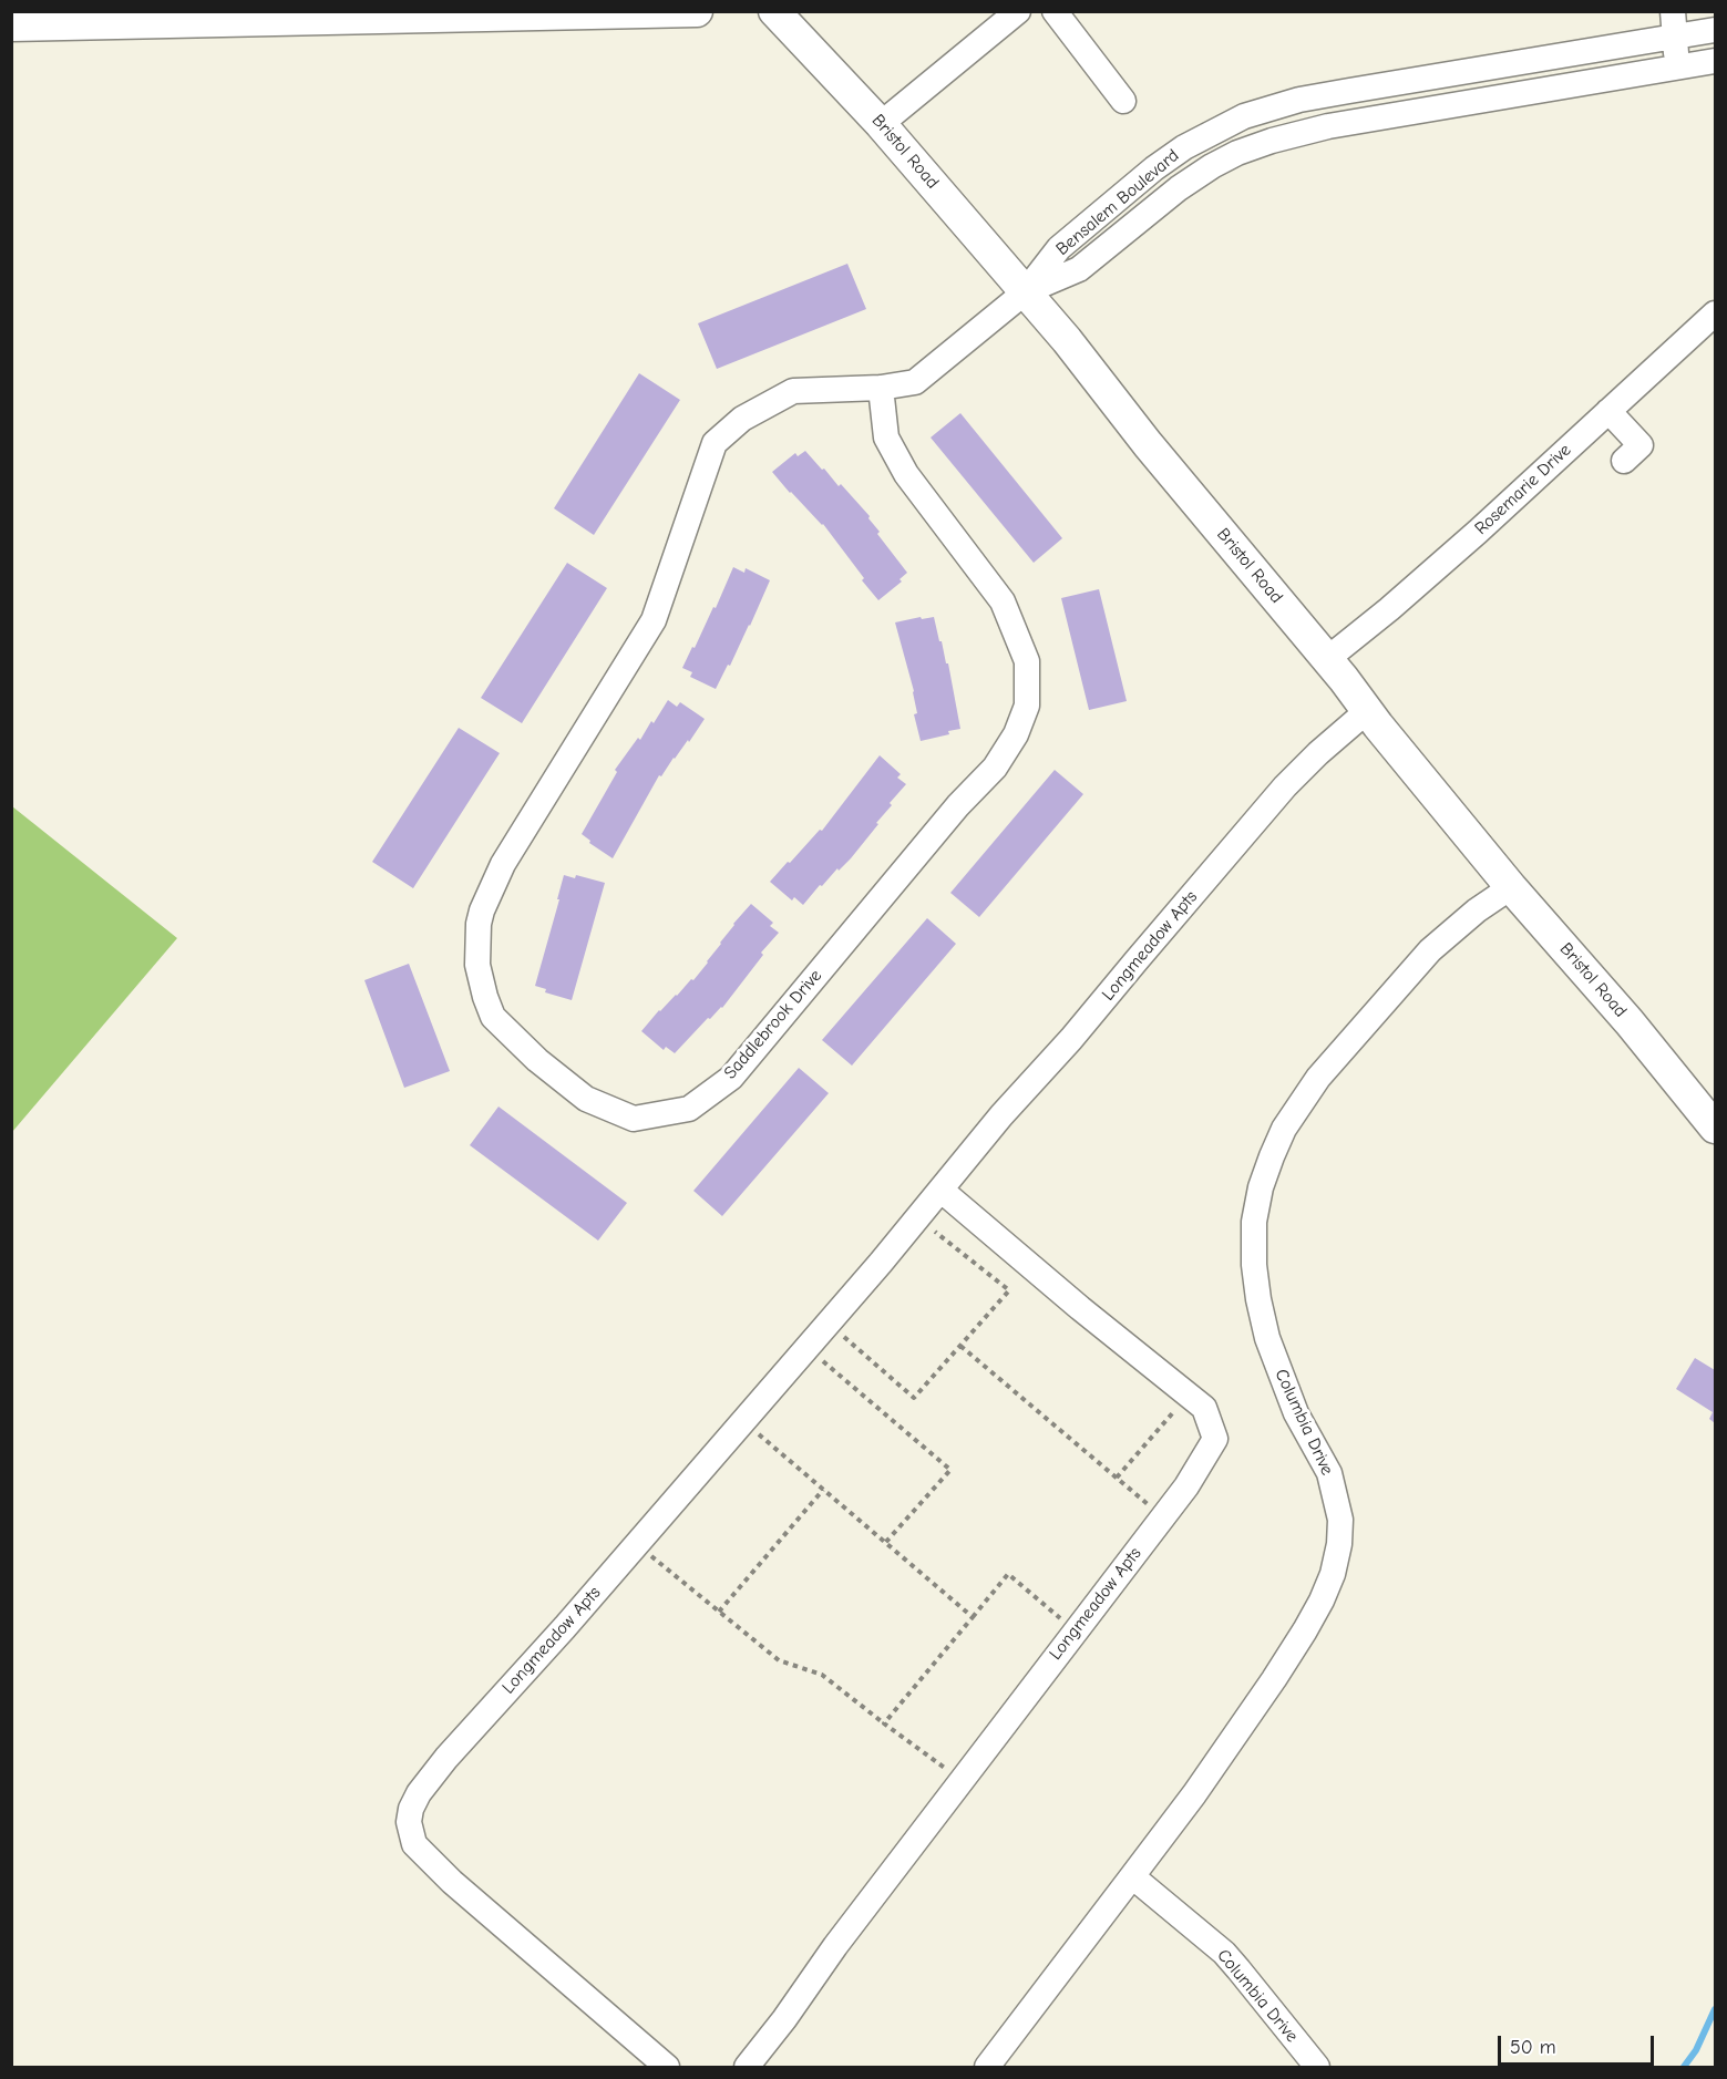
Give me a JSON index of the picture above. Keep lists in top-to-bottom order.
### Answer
{
  "streets": {
    "main road": ["Bristol Road"],
    "street": [
      "Bensalem Boulevard",
      "Rosemarie Drive",
      "Longmeadow Apts",
      "Saddlebrook Drive",
      "Columbia Drive"
    ]
  },
  "crossings": [
    ["Bristol Road", "Bensalem Boulevard"],
    ["Bristol Road", "Rosemarie Drive"],
    ["Bristol Road", "Longmeadow Apts"],
    ["Bristol Road", "Saddlebrook Drive"],
    ["Bristol Road", "Columbia Drive"],
    ["Bensalem Boulevard", "Saddlebrook Drive"]
  ],
  "scale_bar": "50 m"
}
